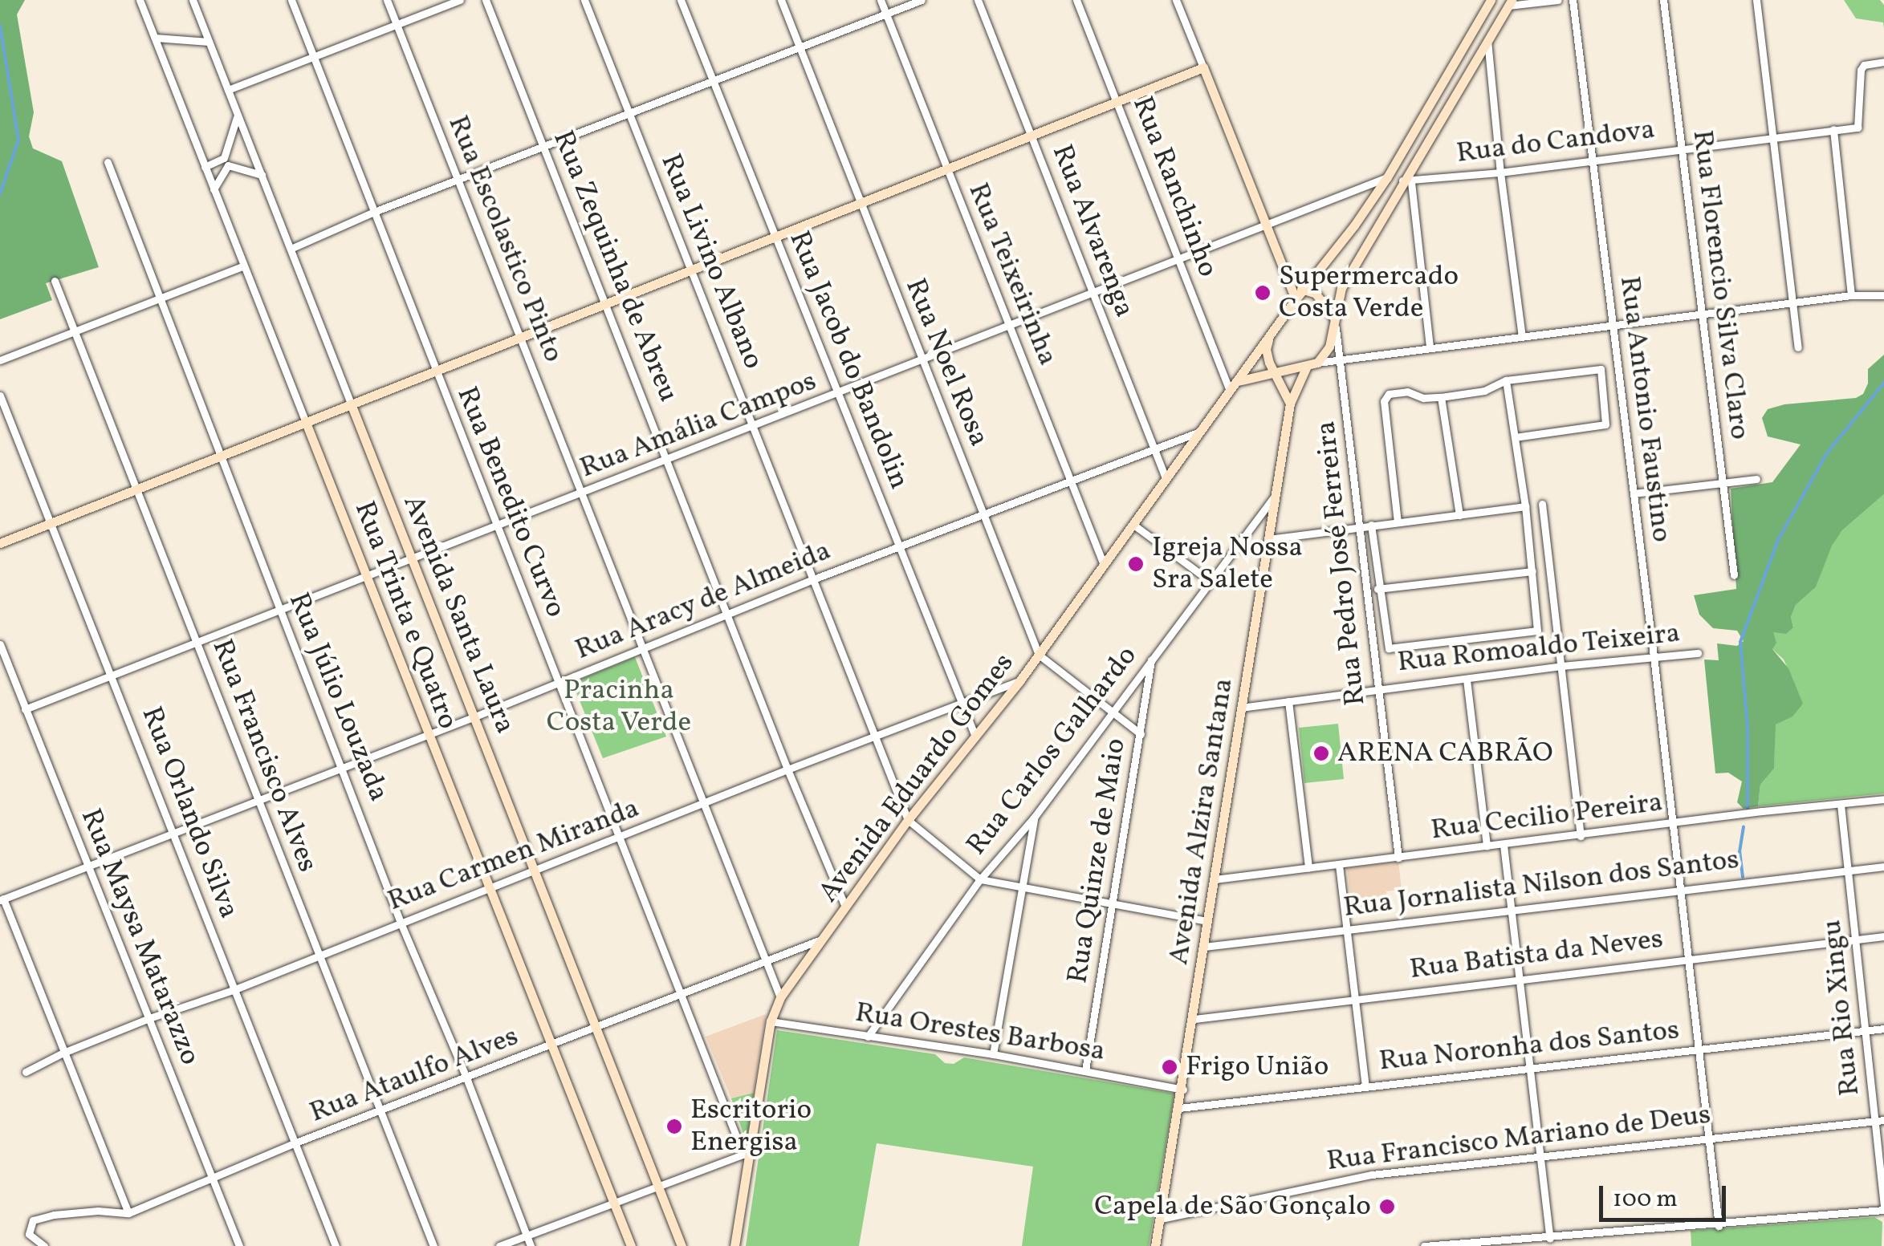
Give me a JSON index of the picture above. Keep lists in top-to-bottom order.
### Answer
{
  "streets": {
    "street": [
      "Rua do Candova",
      "Rua Ranchinho",
      "Rua Alvarenga",
      "Rua Escolastico Pinto",
      "Rua Livino Albano",
      "Rua Zequinha de Abreu",
      "Rua Teixeirinha",
      "Rua Florencio Silva Claro",
      "Rua Jacob do Bandolin",
      "Rua Noel Rosa",
      "Rua Antonio Faustino",
      "Rua Amália Campos",
      "Rua Benedito Curvo",
      "Rua Pedro José Ferreira",
      "Rua Aracy de Almeida",
      "Avenida Santa Laura",
      "Rua Trinta e Quatro",
      "Rua Romoaldo Teixeira",
      "Rua Júlio Louzada",
      "Rua Carlos Galhardo",
      "Rua Francisco Alves",
      "Avenida Eduardo Gomes",
      "Rua Orlando Silva",
      "Rua Cecilio Pereira",
      "Avenida Alzira Santana",
      "Rua Carmen Miranda",
      "Rua Quinze de Maio",
      "Rua Jornalista Nilson dos Santos",
      "Rua Maysa Matarazzo",
      "Rua Batista da Neves",
      "Rua Rio Xingu",
      "Rua Orestes Barbosa",
      "Rua Noronha dos Santos",
      "Rua Ataulfo Alves",
      "Rua Francisco Mariano de Deus"
    ]
  },
  "crossings": [
    ["Rua do Candova", "Rua Florencio Silva Claro"],
    ["Rua do Candova", "Rua Antonio Faustino"],
    ["Rua Ranchinho", "Rua Amália Campos"],
    ["Rua Ranchinho", "Avenida Eduardo Gomes"],
    ["Rua Alvarenga", "Rua Amália Campos"],
    ["Rua Alvarenga", "Rua Aracy de Almeida"],
    ["Rua Alvarenga", "Avenida Eduardo Gomes"],
    ["Rua Escolastico Pinto", "Rua Amália Campos"],
    ["Rua Escolastico Pinto", "Rua Aracy de Almeida"],
    ["Rua Escolastico Pinto", "Avenida Eduardo Gomes"],
    ["Rua Escolastico Pinto", "Rua Carmen Miranda"],
    ["Rua Escolastico Pinto", "Rua Ataulfo Alves"],
    ["Rua Livino Albano", "Rua Amália Campos"],
    ["Rua Livino Albano", "Rua Aracy de Almeida"],
    ["Rua Livino Albano", "Avenida Eduardo Gomes"],
    ["Rua Livino Albano", "Rua Carmen Miranda"],
    ["Rua Zequinha de Abreu", "Rua Amália Campos"],
    ["Rua Zequinha de Abreu", "Rua Aracy de Almeida"],
    ["Rua Zequinha de Abreu", "Avenida Eduardo Gomes"],
    ["Rua Zequinha de Abreu", "Rua Carmen Miranda"],
    ["Rua Teixeirinha", "Rua Amália Campos"],
    ["Rua Teixeirinha", "Rua Aracy de Almeida"],
    ["Rua Teixeirinha", "Avenida Eduardo Gomes"],
    ["Rua Jacob do Bandolin", "Rua Amália Campos"],
    ["Rua Jacob do Bandolin", "Rua Aracy de Almeida"],
    ["Rua Jacob do Bandolin", "Avenida Eduardo Gomes"],
    ["Rua Jacob do Bandolin", "Rua Carmen Miranda"],
    ["Rua Noel Rosa", "Rua Amália Campos"],
    ["Rua Noel Rosa", "Rua Aracy de Almeida"],
    ["Rua Noel Rosa", "Avenida Eduardo Gomes"],
    ["Rua Antonio Faustino", "Rua Romoaldo Teixeira"],
    ["Rua Antonio Faustino", "Rua Cecilio Pereira"],
    ["Rua Antonio Faustino", "Rua Jornalista Nilson dos Santos"],
    ["Rua Antonio Faustino", "Rua Batista da Neves"],
    ["Rua Antonio Faustino", "Rua Noronha dos Santos"],
    ["Rua Antonio Faustino", "Rua Francisco Mariano de Deus"],
    ["Rua Amália Campos", "Rua Benedito Curvo"],
    ["Rua Amália Campos", "Avenida Santa Laura"],
    ["Rua Amália Campos", "Rua Trinta e Quatro"],
    ["Rua Amália Campos", "Rua Júlio Louzada"],
    ["Rua Amália Campos", "Rua Francisco Alves"],
    ["Rua Amália Campos", "Rua Orlando Silva"],
    ["Rua Amália Campos", "Rua Maysa Matarazzo"],
    ["Rua Benedito Curvo", "Rua Aracy de Almeida"],
    ["Rua Benedito Curvo", "Avenida Eduardo Gomes"],
    ["Rua Benedito Curvo", "Rua Carmen Miranda"],
    ["Rua Benedito Curvo", "Rua Ataulfo Alves"],
    ["Rua Pedro José Ferreira", "Rua Romoaldo Teixeira"],
    ["Rua Pedro José Ferreira", "Avenida Eduardo Gomes"],
    ["Rua Pedro José Ferreira", "Rua Cecilio Pereira"],
    ["Rua Pedro José Ferreira", "Avenida Alzira Santana"],
    ["Rua Aracy de Almeida", "Avenida Santa Laura"],
    ["Rua Aracy de Almeida", "Rua Trinta e Quatro"],
    ["Rua Aracy de Almeida", "Rua Júlio Louzada"],
    ["Rua Aracy de Almeida", "Rua Francisco Alves"],
    ["Rua Aracy de Almeida", "Avenida Eduardo Gomes"],
    ["Rua Aracy de Almeida", "Rua Orlando Silva"],
    ["Rua Aracy de Almeida", "Rua Maysa Matarazzo"],
    ["Avenida Santa Laura", "Rua Carmen Miranda"],
    ["Avenida Santa Laura", "Rua Ataulfo Alves"],
    ["Rua Trinta e Quatro", "Rua Carmen Miranda"],
    ["Rua Trinta e Quatro", "Rua Ataulfo Alves"],
    ["Rua Romoaldo Teixeira", "Avenida Alzira Santana"],
    ["Rua Júlio Louzada", "Rua Carmen Miranda"],
    ["Rua Júlio Louzada", "Rua Ataulfo Alves"],
    ["Rua Carlos Galhardo", "Avenida Alzira Santana"],
    ["Rua Carlos Galhardo", "Rua Quinze de Maio"],
    ["Rua Carlos Galhardo", "Rua Orestes Barbosa"],
    ["Rua Francisco Alves", "Rua Carmen Miranda"],
    ["Rua Francisco Alves", "Rua Ataulfo Alves"],
    ["Avenida Eduardo Gomes", "Avenida Alzira Santana"],
    ["Avenida Eduardo Gomes", "Rua Carmen Miranda"],
    ["Avenida Eduardo Gomes", "Rua Orestes Barbosa"],
    ["Avenida Eduardo Gomes", "Rua Ataulfo Alves"],
    ["Rua Orlando Silva", "Rua Carmen Miranda"],
    ["Rua Orlando Silva", "Rua Ataulfo Alves"],
    ["Rua Cecilio Pereira", "Avenida Alzira Santana"],
    ["Rua Cecilio Pereira", "Rua Rio Xingu"],
    ["Avenida Alzira Santana", "Rua Jornalista Nilson dos Santos"],
    ["Avenida Alzira Santana", "Rua Batista da Neves"],
    ["Avenida Alzira Santana", "Rua Orestes Barbosa"],
    ["Avenida Alzira Santana", "Rua Noronha dos Santos"],
    ["Avenida Alzira Santana", "Rua Francisco Mariano de Deus"],
    ["Rua Carmen Miranda", "Rua Maysa Matarazzo"],
    ["Rua Quinze de Maio", "Rua Orestes Barbosa"],
    ["Rua Jornalista Nilson dos Santos", "Rua Rio Xingu"],
    ["Rua Maysa Matarazzo", "Rua Ataulfo Alves"],
    ["Rua Batista da Neves", "Rua Rio Xingu"],
    ["Rua Rio Xingu", "Rua Noronha dos Santos"],
    ["Rua Rio Xingu", "Rua Francisco Mariano de Deus"]
  ],
  "parks": ["Pracinha Costa Verde"],
  "places": [
    "Supermercado Costa Verde",
    "Igreja Nossa Sra Salete",
    "ARENA CABRÃO",
    "Frigo União",
    "Escritorio Energisa",
    "Capela de São Gonçalo"
  ],
  "scale_bar": "100 m"
}
